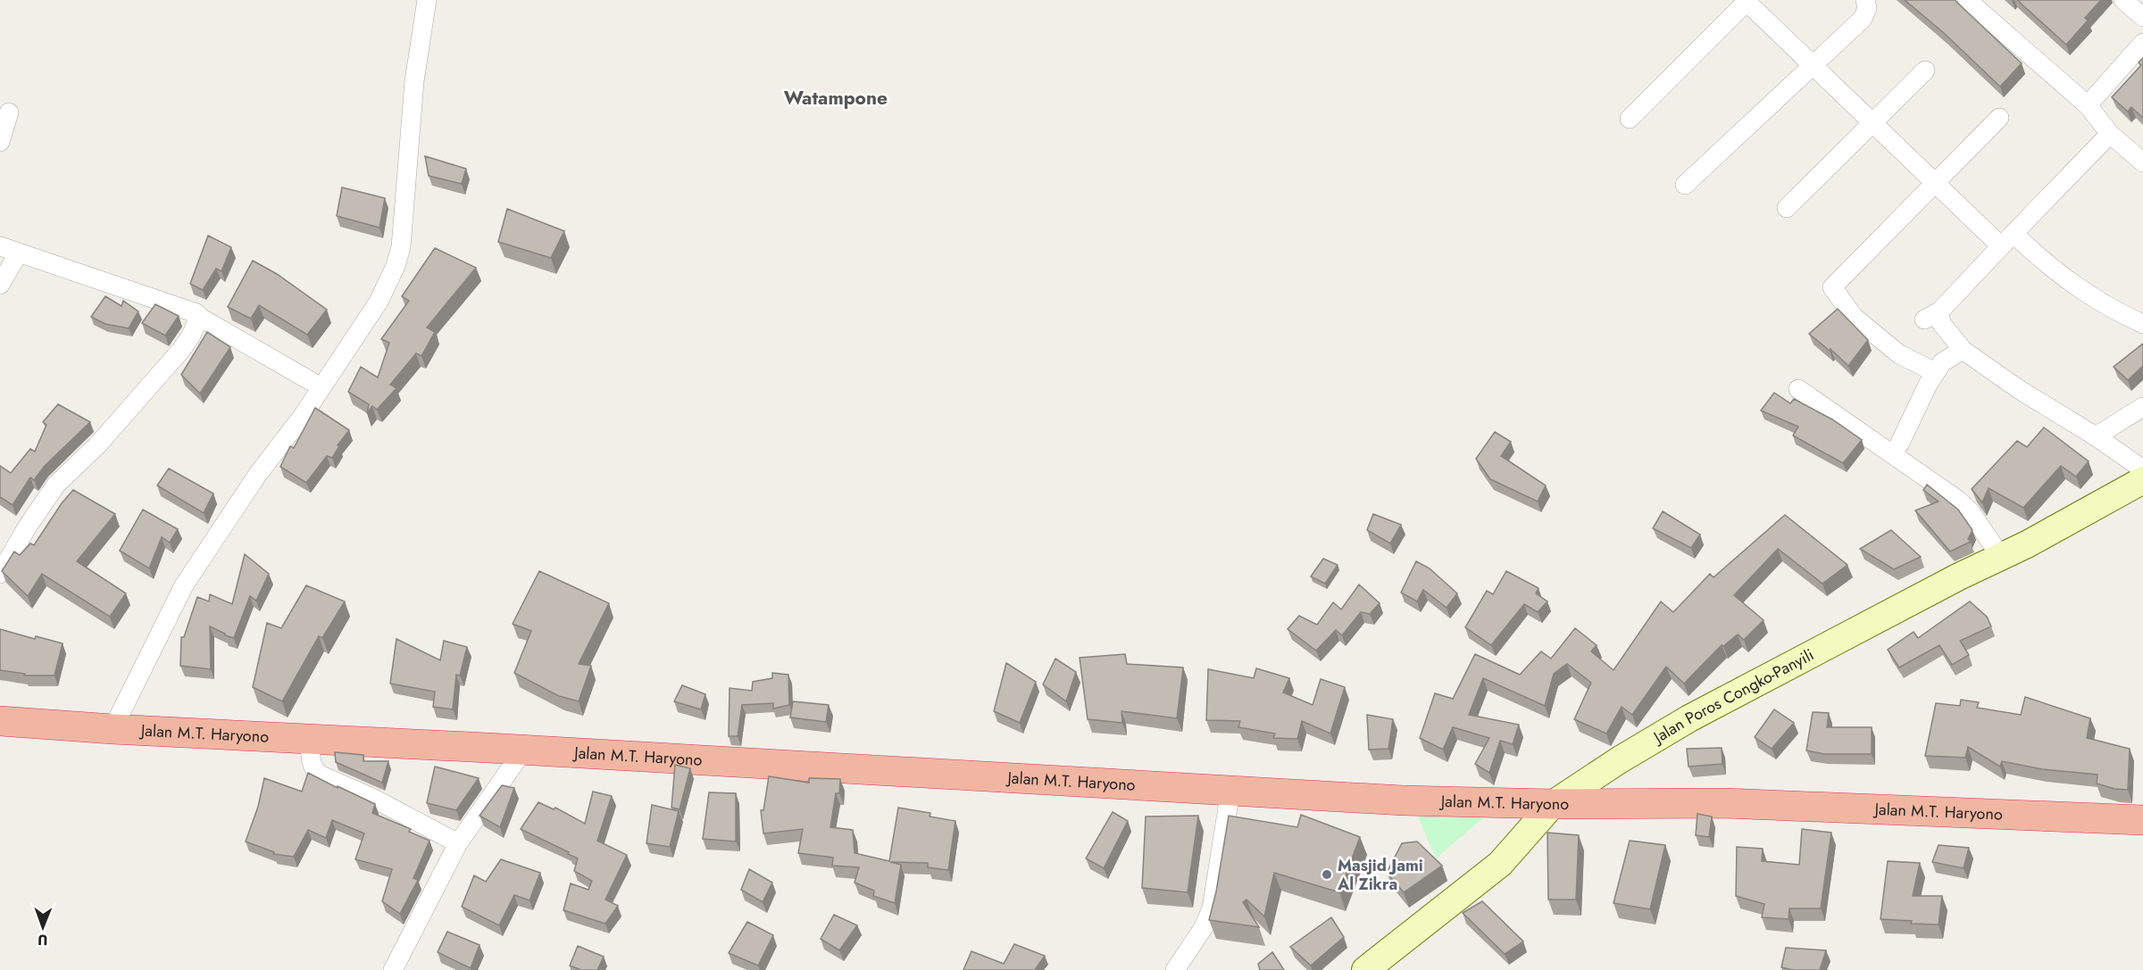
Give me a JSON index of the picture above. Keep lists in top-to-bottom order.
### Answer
{
  "streets": {
    "highway": ["Jalan M.T. Haryono"],
    "main road": ["Jalan Poros Congko-Panyili"]
  },
  "crossings": [
    ["Jalan Poros Congko-Panyili", "Jalan M.T. Haryono"]
  ],
  "districts": ["Watampone"],
  "places": ["Masjid Jami Al Zikra"],
  "north": "bottom"
}
